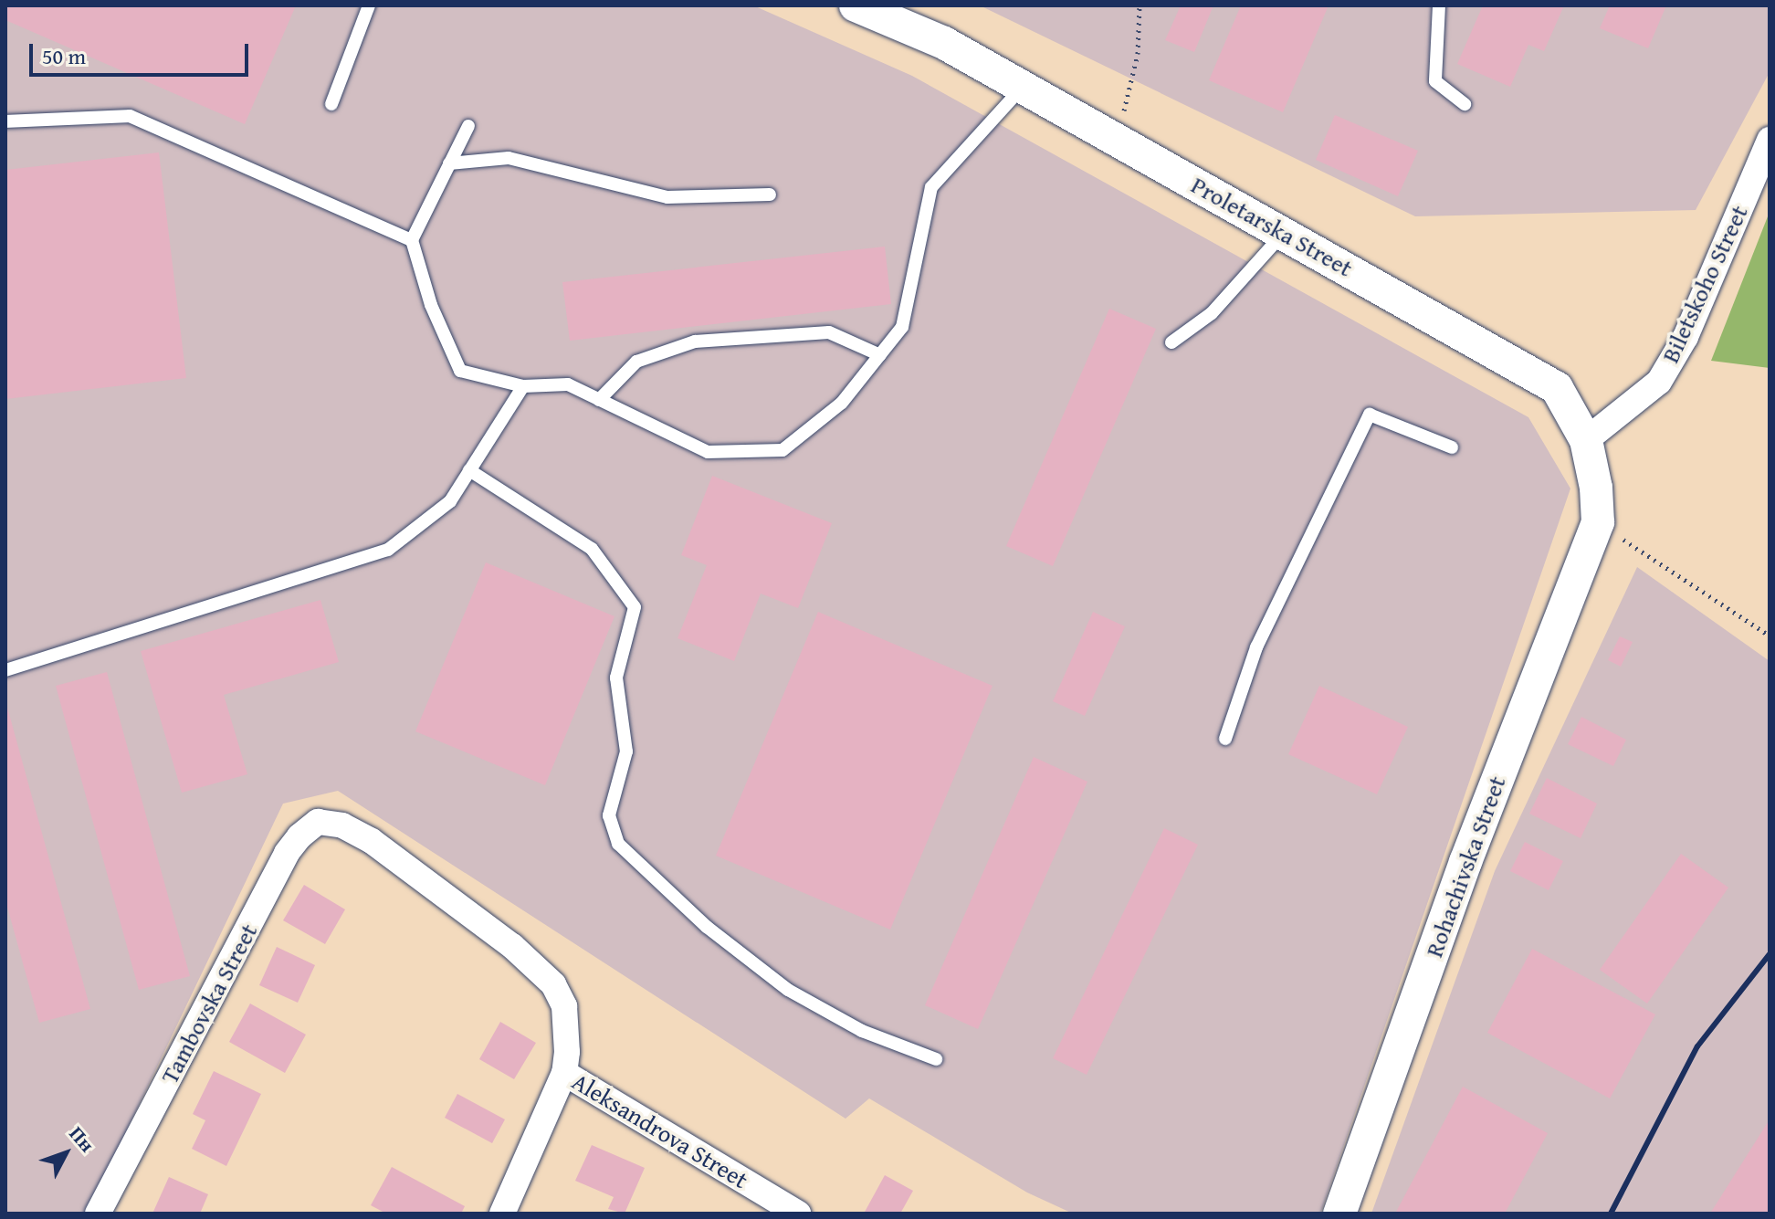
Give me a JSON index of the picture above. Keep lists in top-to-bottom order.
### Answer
{
  "streets": {
    "street": [
      "Proletarska Street",
      "Biletskoho Street",
      "Rohachivska Street",
      "Tambovska Street",
      "Aleksandrova Street"
    ]
  },
  "crossings": [
    ["Proletarska Street", "Biletskoho Street"],
    ["Proletarska Street", "Rohachivska Street"],
    ["Tambovska Street", "Aleksandrova Street"]
  ],
  "scale_bar": "50 m",
  "north": "top right"
}
